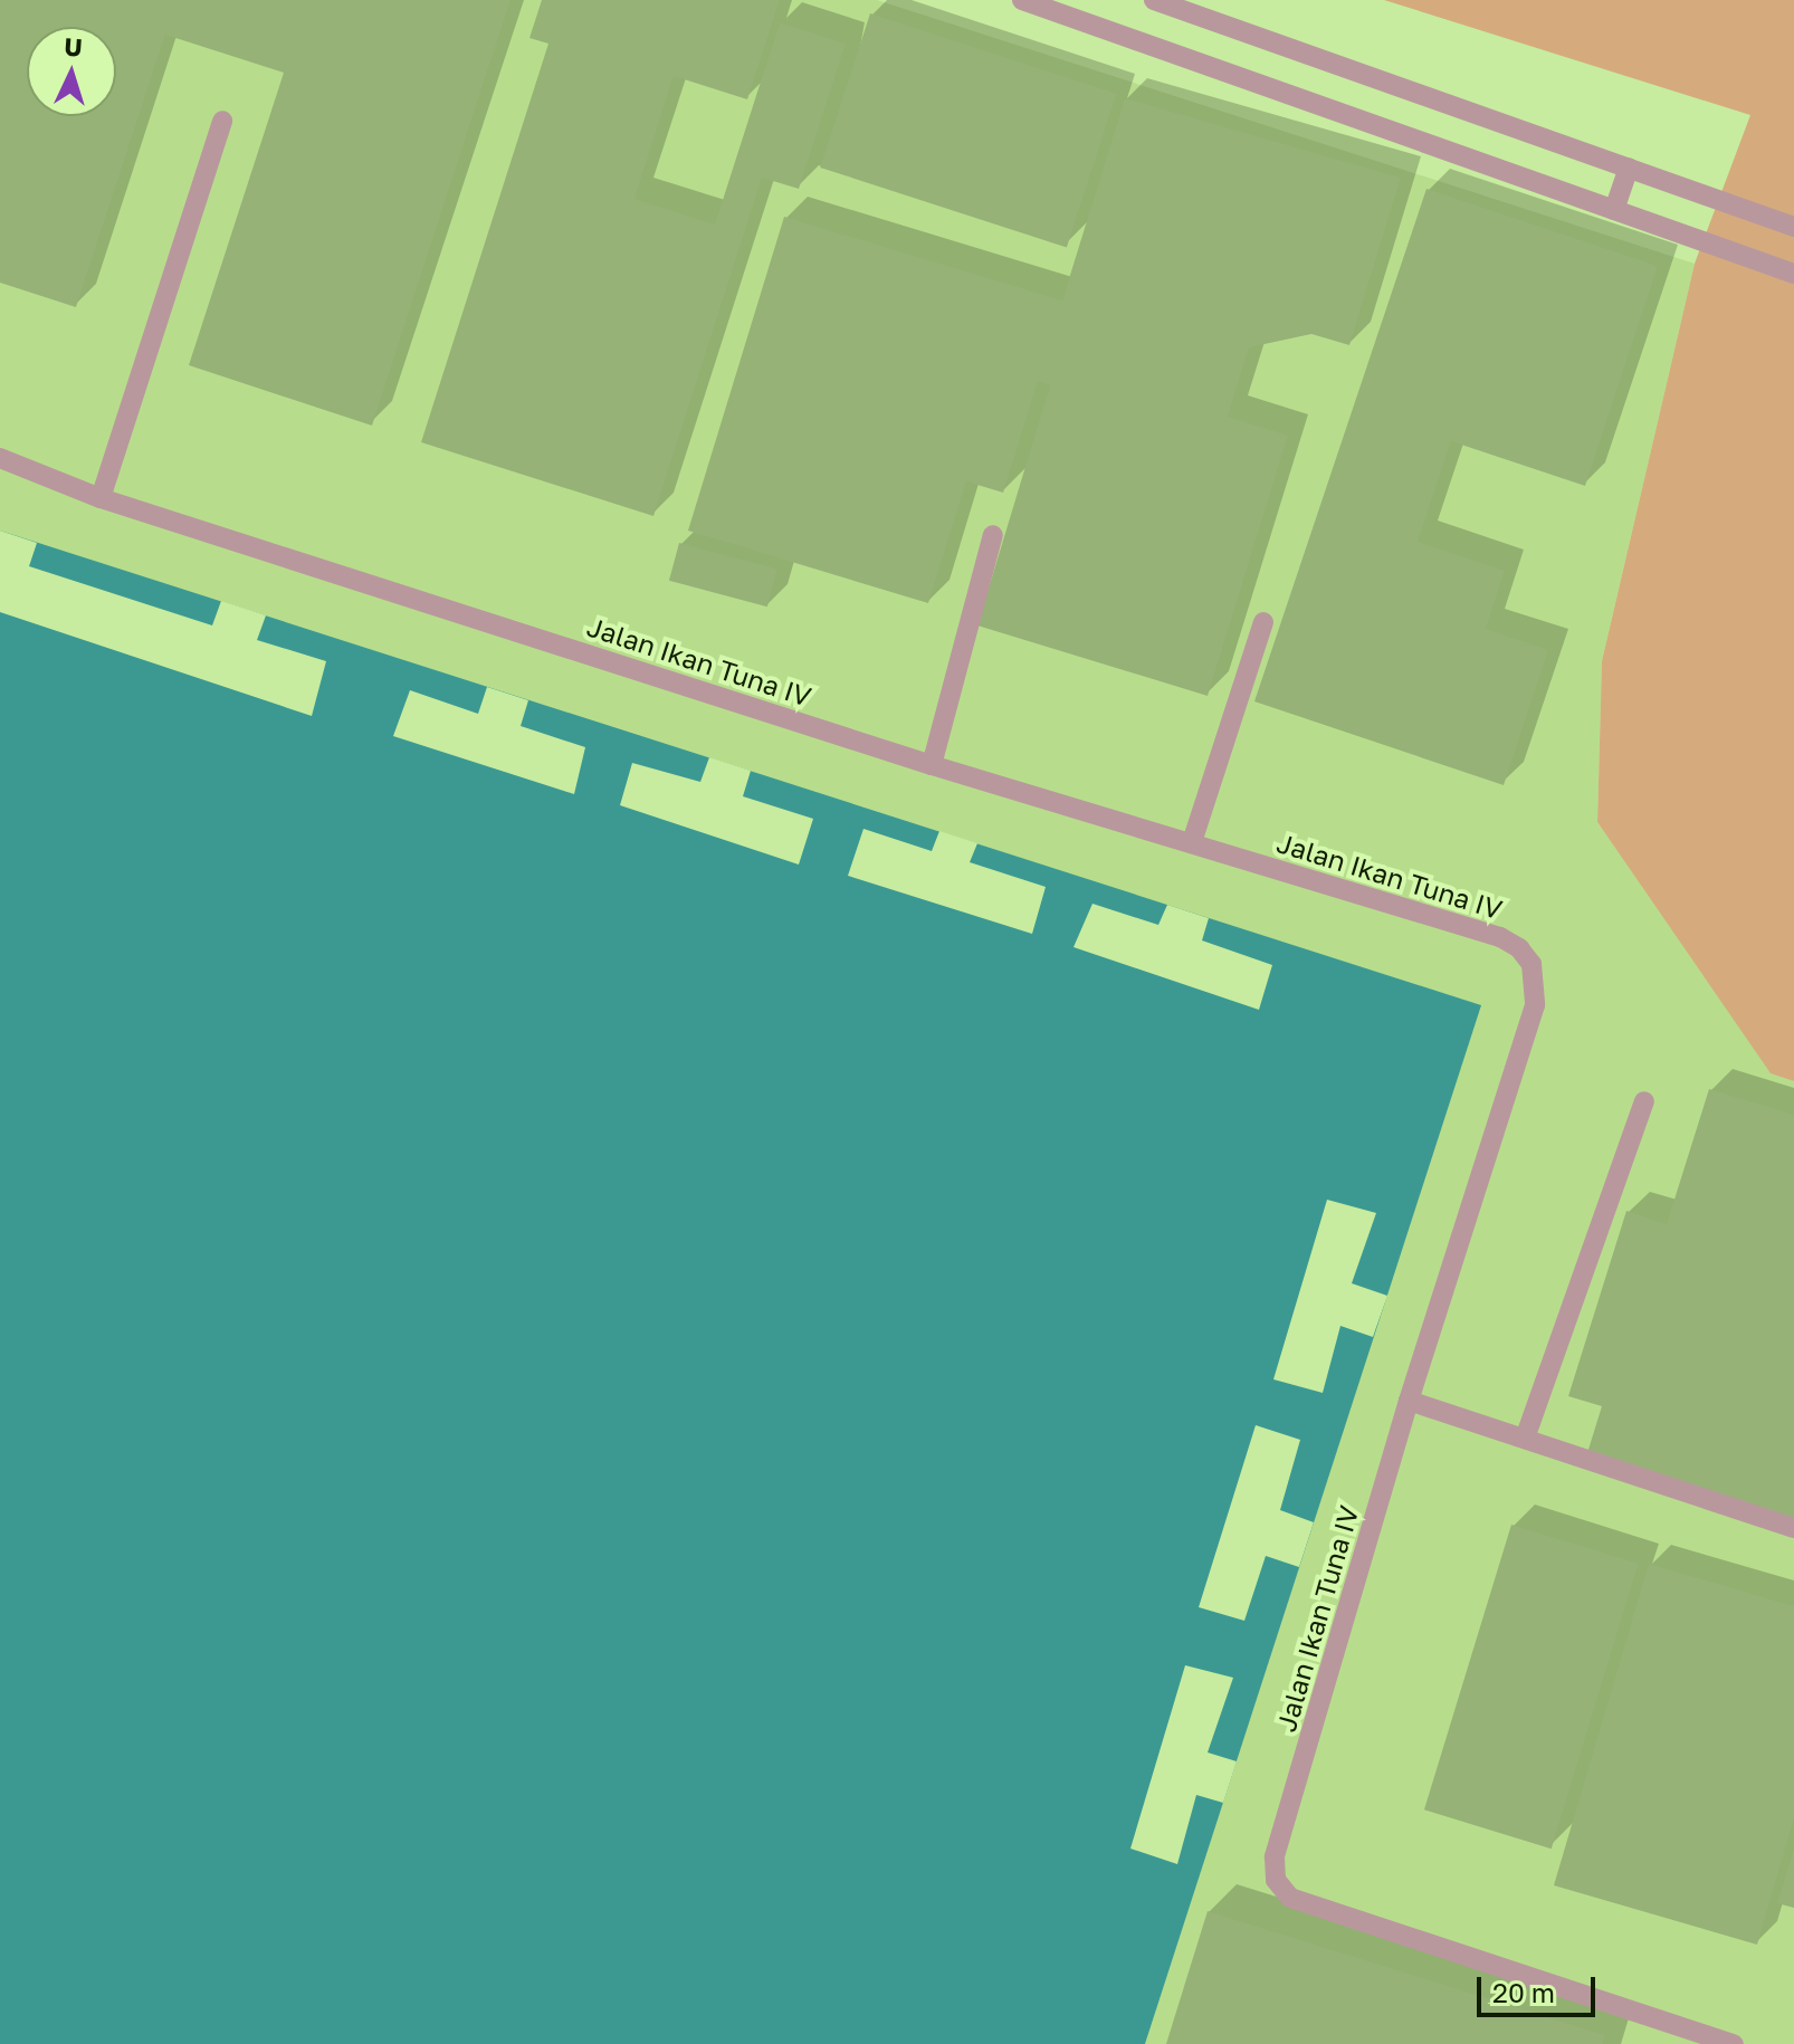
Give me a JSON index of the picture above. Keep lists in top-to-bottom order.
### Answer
{
  "streets": {
    "lane": ["Jalan Ikan Tuna IV"]
  },
  "scale_bar": "20 m",
  "north": "top"
}
